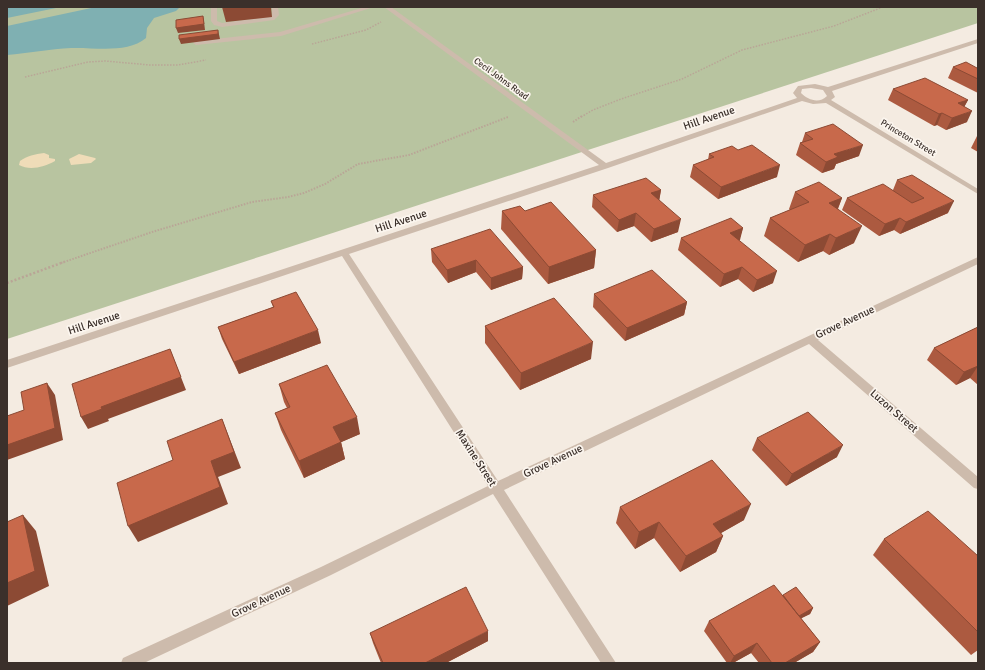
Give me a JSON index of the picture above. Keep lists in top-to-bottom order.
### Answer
{
  "streets": {
    "street": [
      "Cecil Johns Road",
      "Hill Avenue",
      "Princeton Street",
      "Grove Avenue",
      "Luzon Street",
      "Maxine Street"
    ]
  },
  "crossings": [
    ["Cecil Johns Road", "Hill Avenue"],
    ["Hill Avenue", "Maxine Street"],
    ["Grove Avenue", "Luzon Street"],
    ["Grove Avenue", "Maxine Street"]
  ]
}
